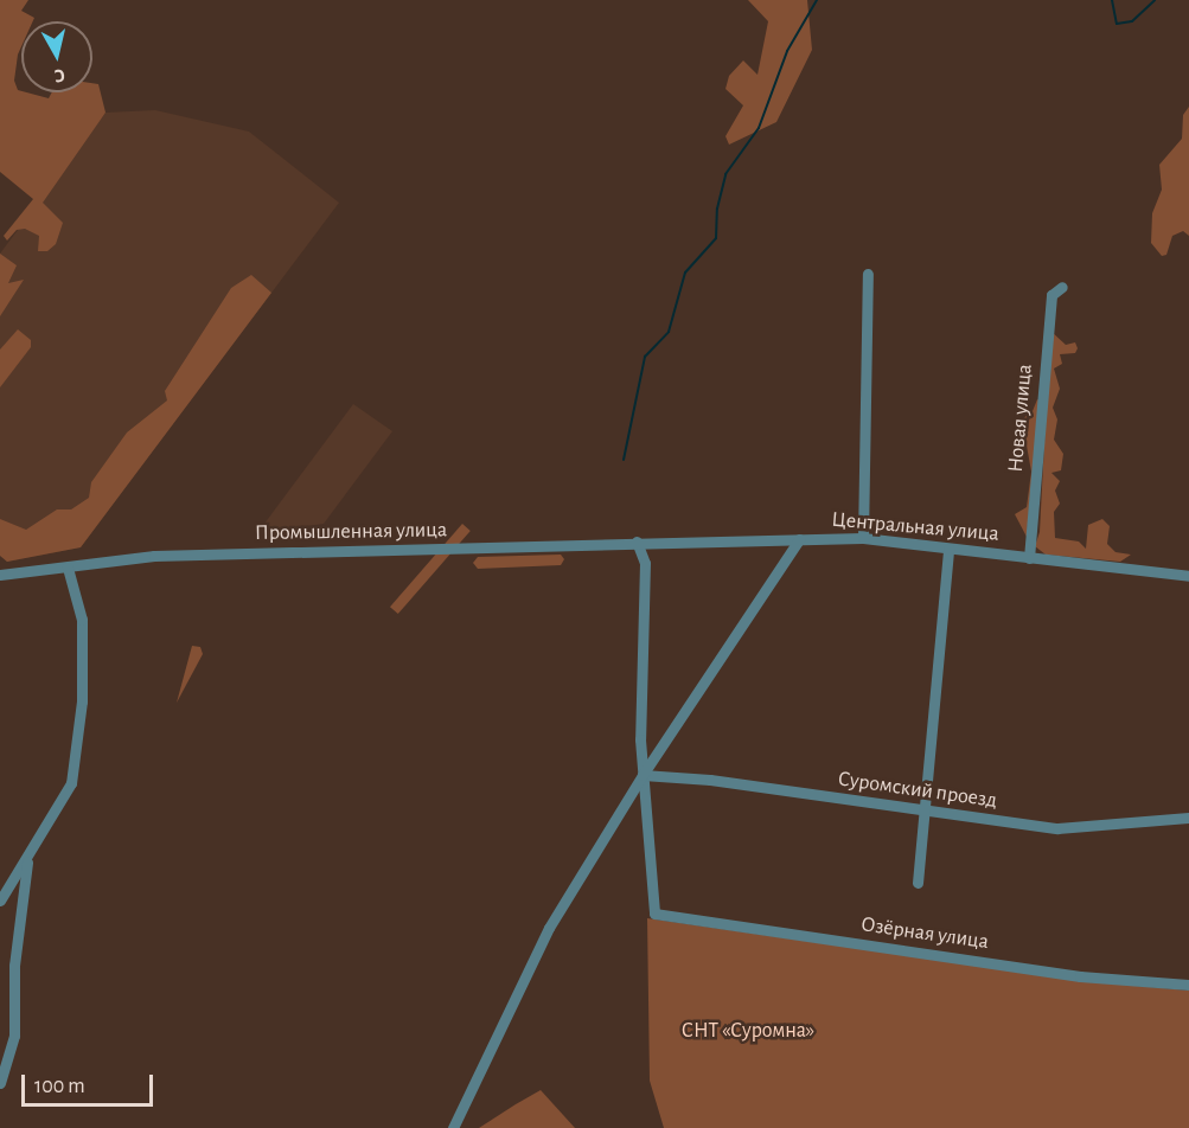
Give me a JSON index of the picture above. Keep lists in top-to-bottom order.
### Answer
{
  "streets": {
    "street": [
      "Новая улица",
      "Центральная улица",
      "Промышленная улица",
      "Суромский проезд",
      "Озёрная улица"
    ]
  },
  "crossings": [
    ["Новая улица", "Центральная улица"],
    ["Центральная улица", "Промышленная улица"],
    ["Суромский проезд", "Озёрная улица"]
  ],
  "parks": ["СНТ «Суромна»"],
  "scale_bar": "100 m",
  "north": "bottom"
}
